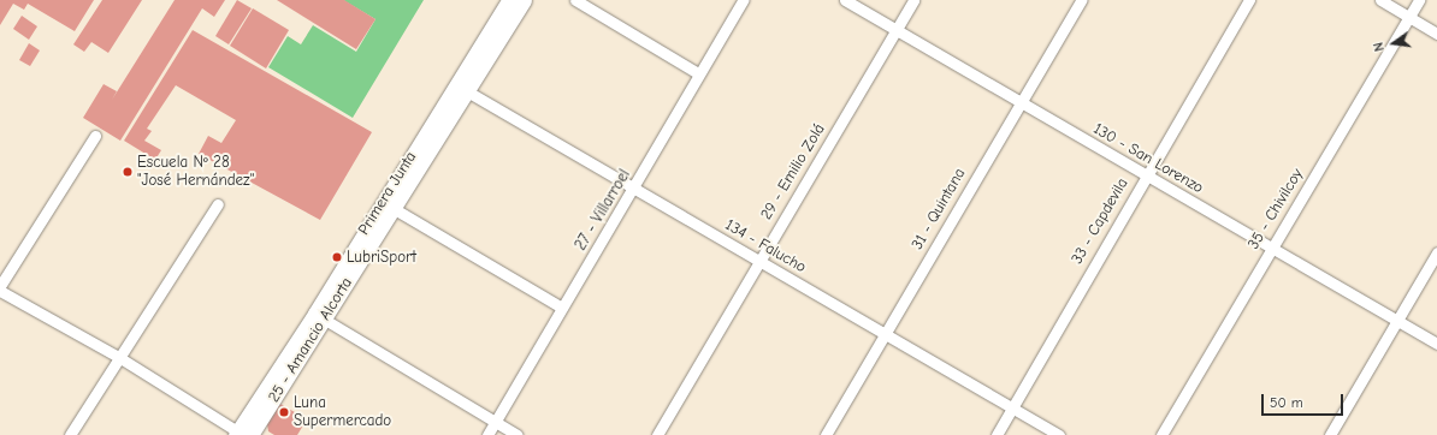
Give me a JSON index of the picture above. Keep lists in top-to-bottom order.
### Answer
{
  "streets": {
    "main road": ["Primera Junta", "25 - Amancio Alcorta"],
    "street": [
      "130 - San Lorenzo",
      "29 - Emilio Zolá",
      "31 - Quintana",
      "35 - Chivilcoy",
      "27 - Villarroel",
      "33 - Capdevila",
      "134 - Falucho"
    ]
  },
  "crossings": [
    ["130 - San Lorenzo", "29 - Emilio Zolá"],
    ["130 - San Lorenzo", "31 - Quintana"],
    ["130 - San Lorenzo", "35 - Chivilcoy"],
    ["130 - San Lorenzo", "33 - Capdevila"],
    ["29 - Emilio Zolá", "134 - Falucho"],
    ["Primera Junta", "134 - Falucho"],
    ["Primera Junta", "25 - Amancio Alcorta"],
    ["31 - Quintana", "134 - Falucho"],
    ["27 - Villarroel", "134 - Falucho"],
    ["33 - Capdevila", "134 - Falucho"]
  ],
  "places": ["Escuela Nº 28 \"José Hernández\"", "LubriSport", "Luna Supermercado"],
  "scale_bar": "50 m",
  "north": "left"
}
